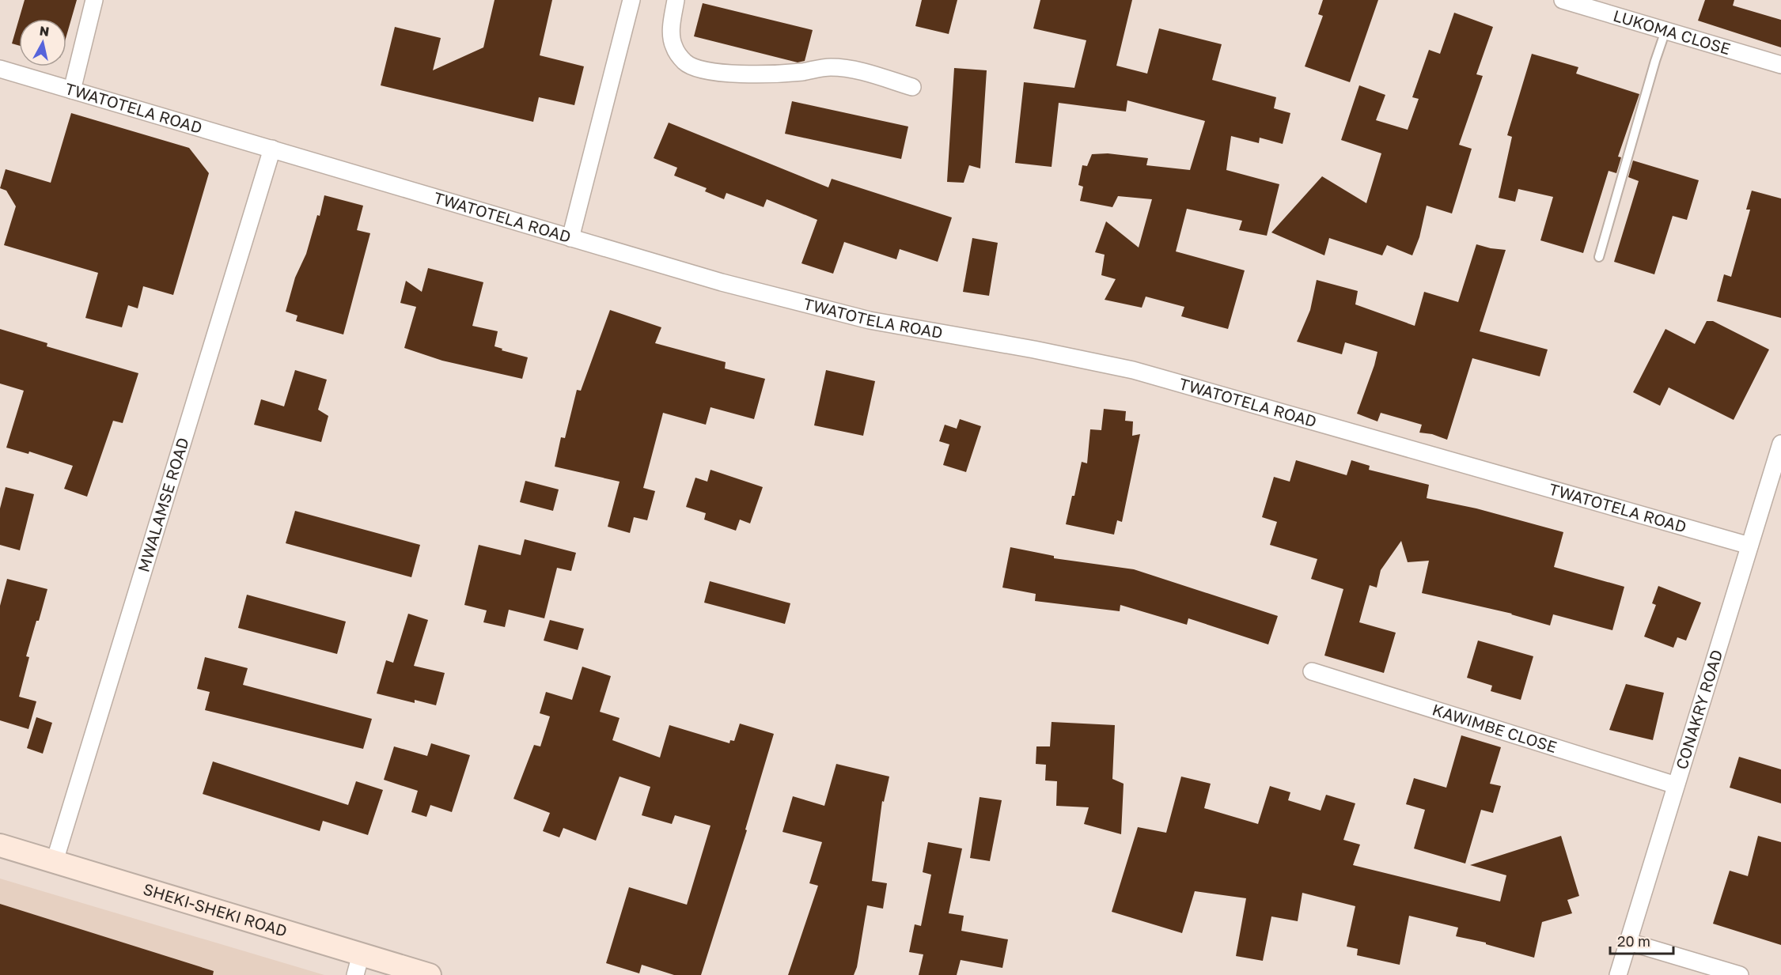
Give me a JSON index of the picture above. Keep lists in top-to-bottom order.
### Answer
{
  "streets": {
    "street": [
      "LUKOMA CLOSE",
      "TWATOTELA ROAD",
      "MWALAMSE ROAD",
      "CONAKRY ROAD",
      "KAWIMBE CLOSE",
      "SHEKI-SHEKI ROAD"
    ]
  },
  "crossings": [
    ["TWATOTELA ROAD", "MWALAMSE ROAD"],
    ["TWATOTELA ROAD", "CONAKRY ROAD"],
    ["MWALAMSE ROAD", "SHEKI-SHEKI ROAD"],
    ["CONAKRY ROAD", "KAWIMBE CLOSE"]
  ],
  "scale_bar": "20 m",
  "north": "top"
}
